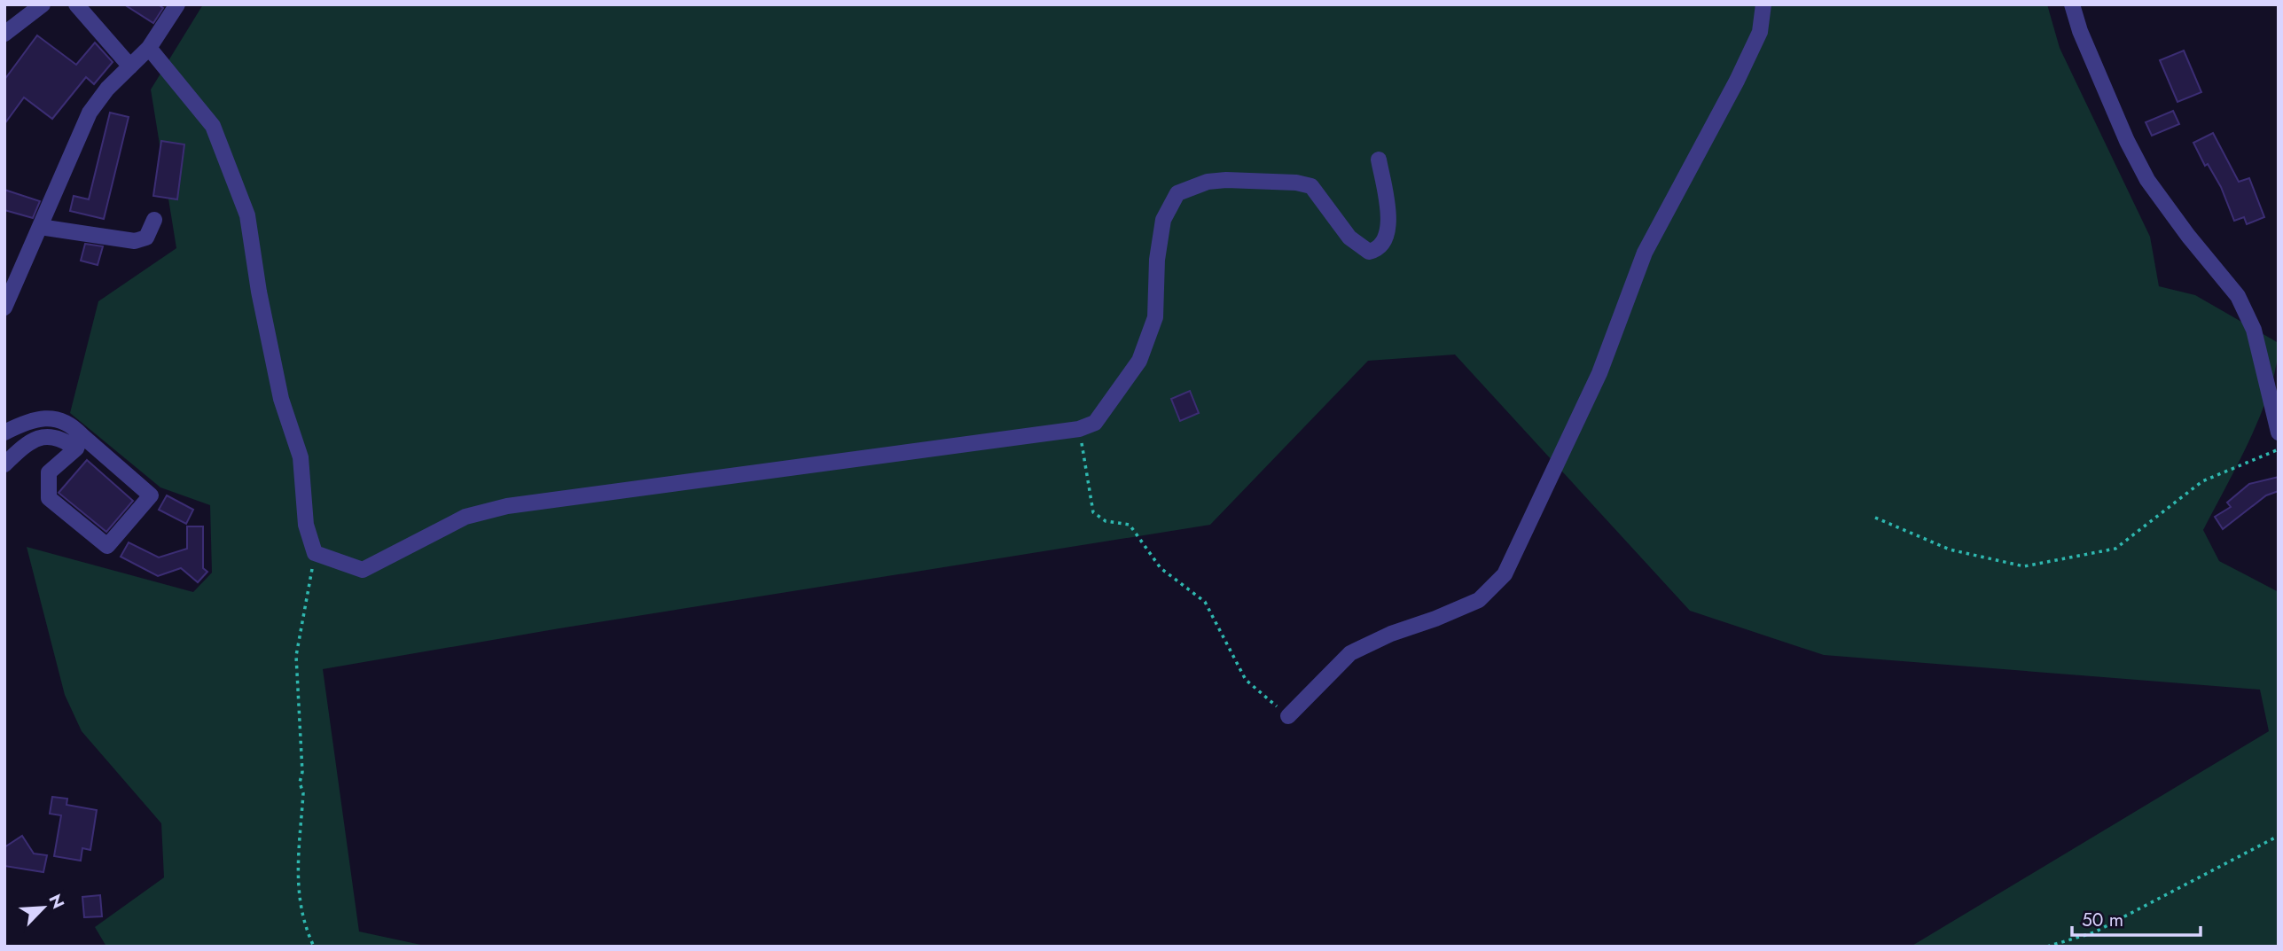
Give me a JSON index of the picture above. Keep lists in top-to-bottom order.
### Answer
{
  "scale_bar": "50 m",
  "north": "top right"
}
